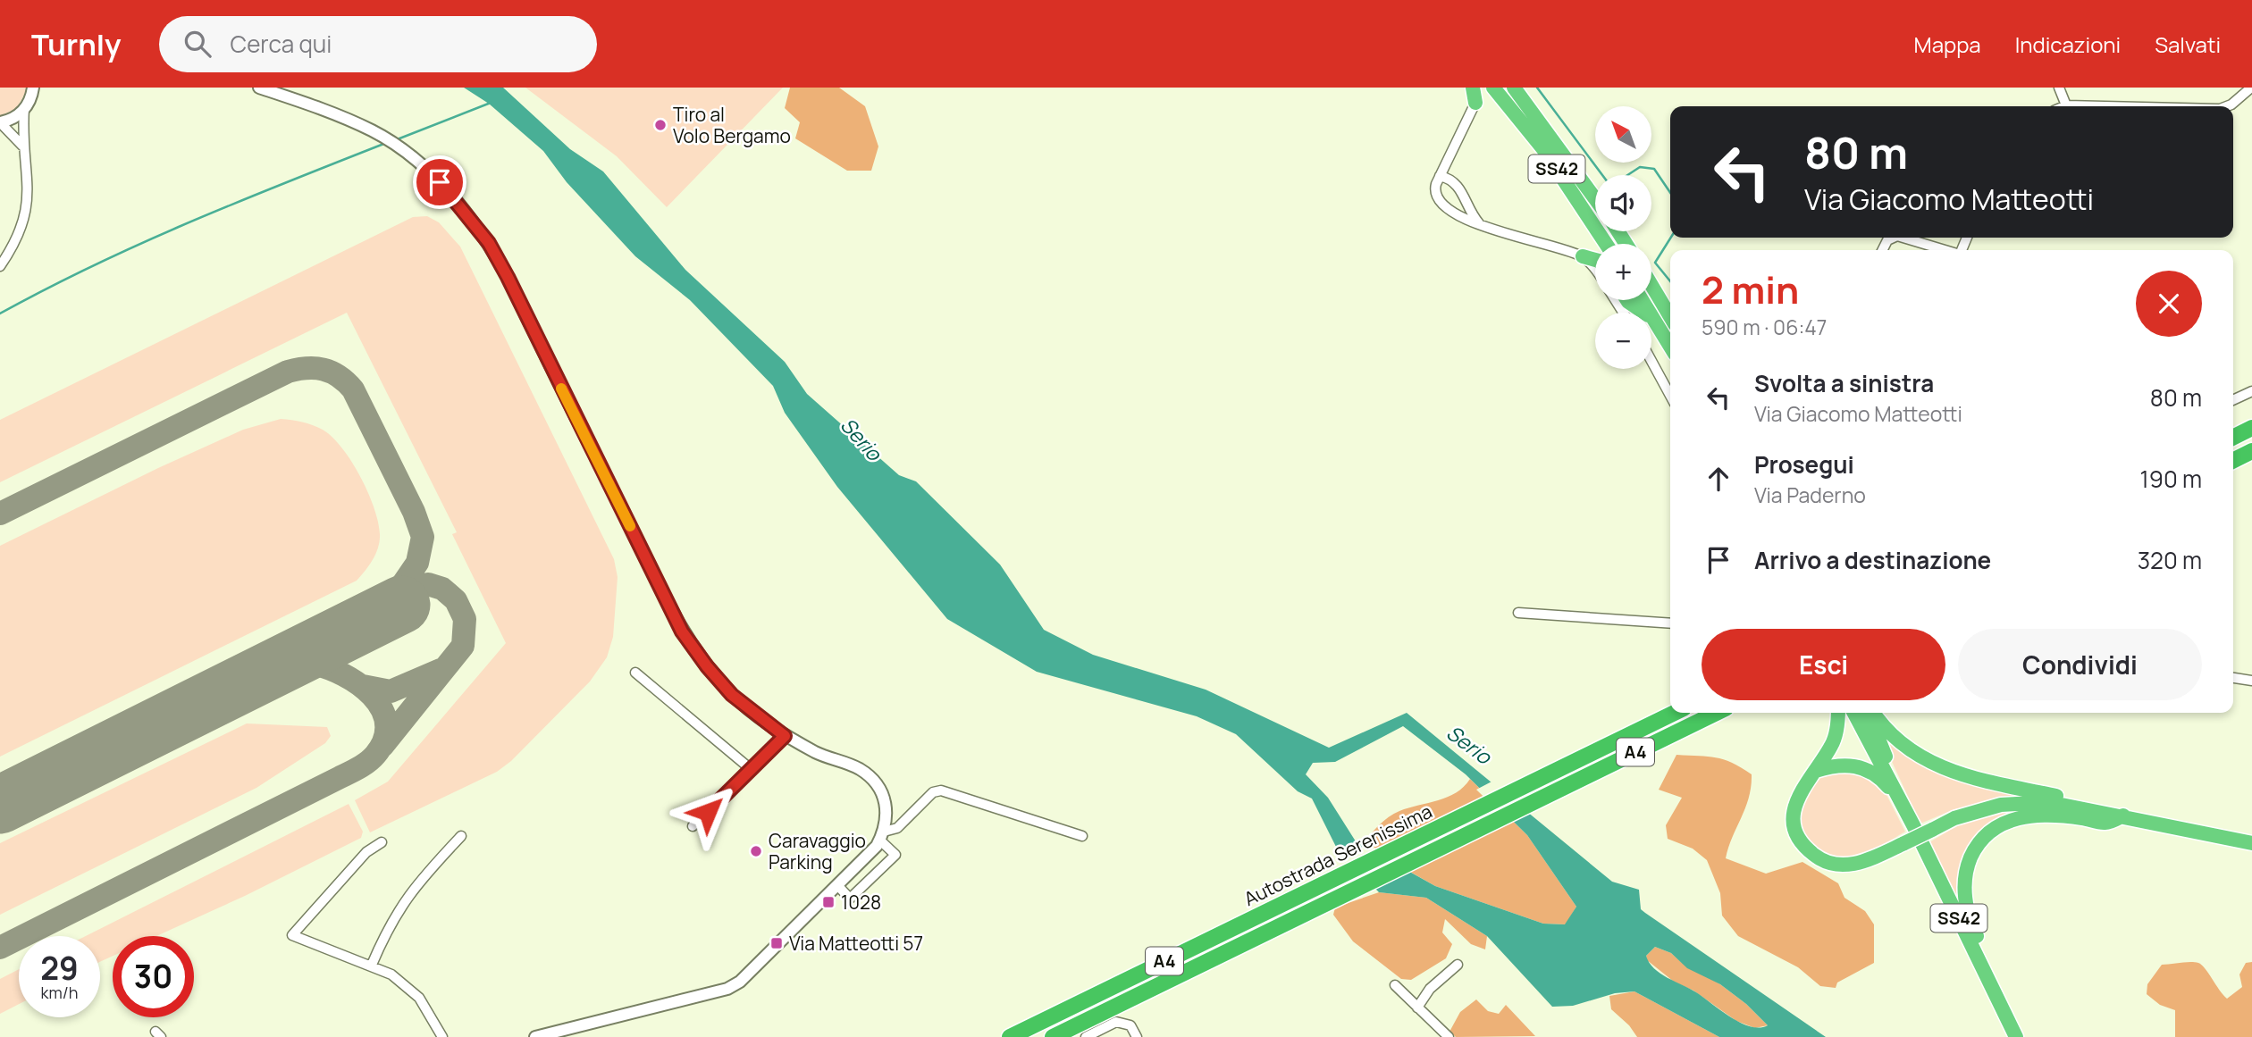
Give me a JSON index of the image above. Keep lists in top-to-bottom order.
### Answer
{
  "streets": {
    "highway": ["SS42", "A4", "Autostrada Serenissima"]
  },
  "water": ["Serio"],
  "places": {
    "other": ["Tiro al Volo Bergamo", "Caravaggio Parking"],
    "transit": ["1028", "Via Matteotti 57"]
  },
  "north": "top left",
  "page": {
    "header": "Turnly",
    "search": "Cerca qui",
    "nav": ["Mappa", "Indicazioni", "Salvati"],
    "map_buttons": ["+", "−"],
    "turn": ["80 m", "Via Giacomo Matteotti"],
    "heading": ["2 min", "590 m · 06:47"],
    "list": [
      {
        "name": "Svolta a sinistra",
        "note": "Via Giacomo Matteotti",
        "value": "80 m"
      },
      {
        "name": "Prosegui",
        "note": "Via Paderno",
        "value": "190 m"
      },
      {
        "name": "Arrivo a destinazione",
        "value": "320 m"
      }
    ],
    "buttons": ["Esci", "Condividi"],
    "speed": "29 km/h",
    "limit": "30"
  }
}
